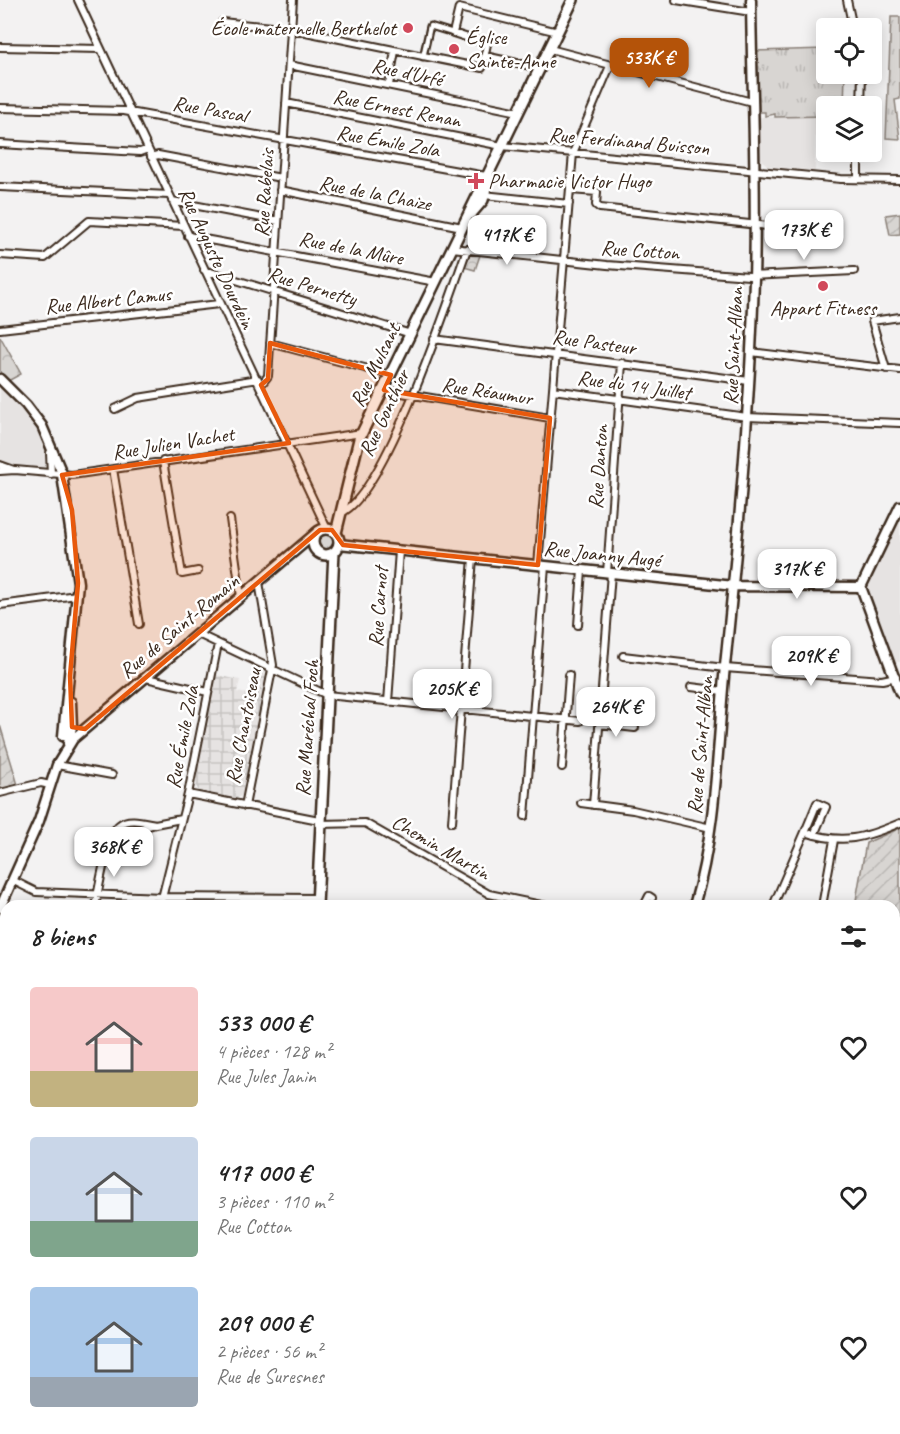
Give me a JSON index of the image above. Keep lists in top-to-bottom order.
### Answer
{
  "streets": {
    "main road": ["Rue Mulsant", "Rue Maréchal Foch"],
    "street": [
      "Rue d'Urfé",
      "Rue Ernest Renan",
      "Rue Pascal",
      "Rue Émile Zola",
      "Rue Ferdinand Buisson",
      "Rue Rabelais",
      "Rue de la Chaize",
      "Rue de la Mûre",
      "Rue Cotton",
      "Rue Auguste Dourdein",
      "Rue Pernetty",
      "Rue Albert Camus",
      "Rue Pasteur",
      "Rue Saint-Alban",
      "Rue du 14 Juillet",
      "Rue Réaumur",
      "Rue Gonthier",
      "Rue Julien Vachet",
      "Rue Danton",
      "Rue Joanny Augé",
      "Rue Carnot",
      "Rue de Saint-Romain",
      "Rue Chantoiseau",
      "Rue de Saint-Alban",
      "Chemin Martin"
    ]
  },
  "crossings": [
    ["Rue d'Urfé", "Rue Rabelais"],
    ["Rue d'Urfé", "Rue Mulsant"],
    ["Rue Ernest Renan", "Rue Ferdinand Buisson"],
    ["Rue Ernest Renan", "Rue Rabelais"],
    ["Rue Ernest Renan", "Rue Mulsant"],
    ["Rue Pascal", "Rue Émile Zola"],
    ["Rue Pascal", "Rue Rabelais"],
    ["Rue Pascal", "Rue Auguste Dourdein"],
    ["Rue Émile Zola", "Rue Rabelais"],
    ["Rue Émile Zola", "Rue Mulsant"],
    ["Rue Émile Zola", "Chemin Martin"],
    ["Rue Ferdinand Buisson", "Rue Saint-Alban"],
    ["Rue Ferdinand Buisson", "Rue Mulsant"],
    ["Rue Rabelais", "Rue de la Chaize"],
    ["Rue Rabelais", "Rue de la Mûre"],
    ["Rue Rabelais", "Rue Auguste Dourdein"],
    ["Rue Rabelais", "Rue Pernetty"],
    ["Rue de la Chaize", "Rue Mulsant"],
    ["Rue de la Mûre", "Rue Auguste Dourdein"],
    ["Rue de la Mûre", "Rue Mulsant"],
    ["Rue Cotton", "Rue Saint-Alban"],
    ["Rue Cotton", "Rue Mulsant"],
    ["Rue Cotton", "Rue Gonthier"],
    ["Rue Auguste Dourdein", "Rue Pernetty"],
    ["Rue Auguste Dourdein", "Rue Albert Camus"],
    ["Rue Auguste Dourdein", "Rue Mulsant"],
    ["Rue Auguste Dourdein", "Rue Julien Vachet"],
    ["Rue Auguste Dourdein", "Rue Maréchal Foch"],
    ["Rue Pernetty", "Rue Mulsant"],
    ["Rue Pasteur", "Rue Saint-Alban"],
    ["Rue Pasteur", "Rue Gonthier"],
    ["Rue Pasteur", "Rue Danton"],
    ["Rue Saint-Alban", "Rue du 14 Juillet"],
    ["Rue Saint-Alban", "Rue Joanny Augé"],
    ["Rue Saint-Alban", "Rue de Saint-Alban"],
    ["Rue Mulsant", "Rue Réaumur"],
    ["Rue Mulsant", "Rue Gonthier"],
    ["Rue Mulsant", "Rue Julien Vachet"],
    ["Rue Mulsant", "Rue Maréchal Foch"],
    ["Rue du 14 Juillet", "Rue Danton"],
    ["Rue Réaumur", "Rue Gonthier"],
    ["Rue Danton", "Rue Joanny Augé"],
    ["Rue Joanny Augé", "Rue Carnot"],
    ["Rue Joanny Augé", "Rue Maréchal Foch"],
    ["Rue Joanny Augé", "Rue de Saint-Alban"],
    ["Rue de Saint-Romain", "Rue Chantoiseau"],
    ["Rue Chantoiseau", "Chemin Martin"],
    ["Rue Maréchal Foch", "Chemin Martin"]
  ],
  "places": {
    "other": ["École maternelle Berthelot", "Église Sainte-Anne", "Appart Fitness"],
    "health": ["Pharmacie Victor Hugo"]
  },
  "page": {
    "price": [
      "533K €",
      "173K €",
      "417K €",
      "317K €",
      "209K €",
      "205K €",
      "264K €",
      "368K €"
    ],
    "heading": "8 biens",
    "list": [
      {
        "name": "533 000 €",
        "note": "4 pièces · 128 m² · Rue Jules Janin"
      },
      {
        "name": "417 000 €",
        "note": "3 pièces · 110 m² · Rue Cotton"
      },
      {
        "name": "209 000 €",
        "note": "2 pièces · 56 m² · Rue de Suresnes"
      }
    ]
  }
}
